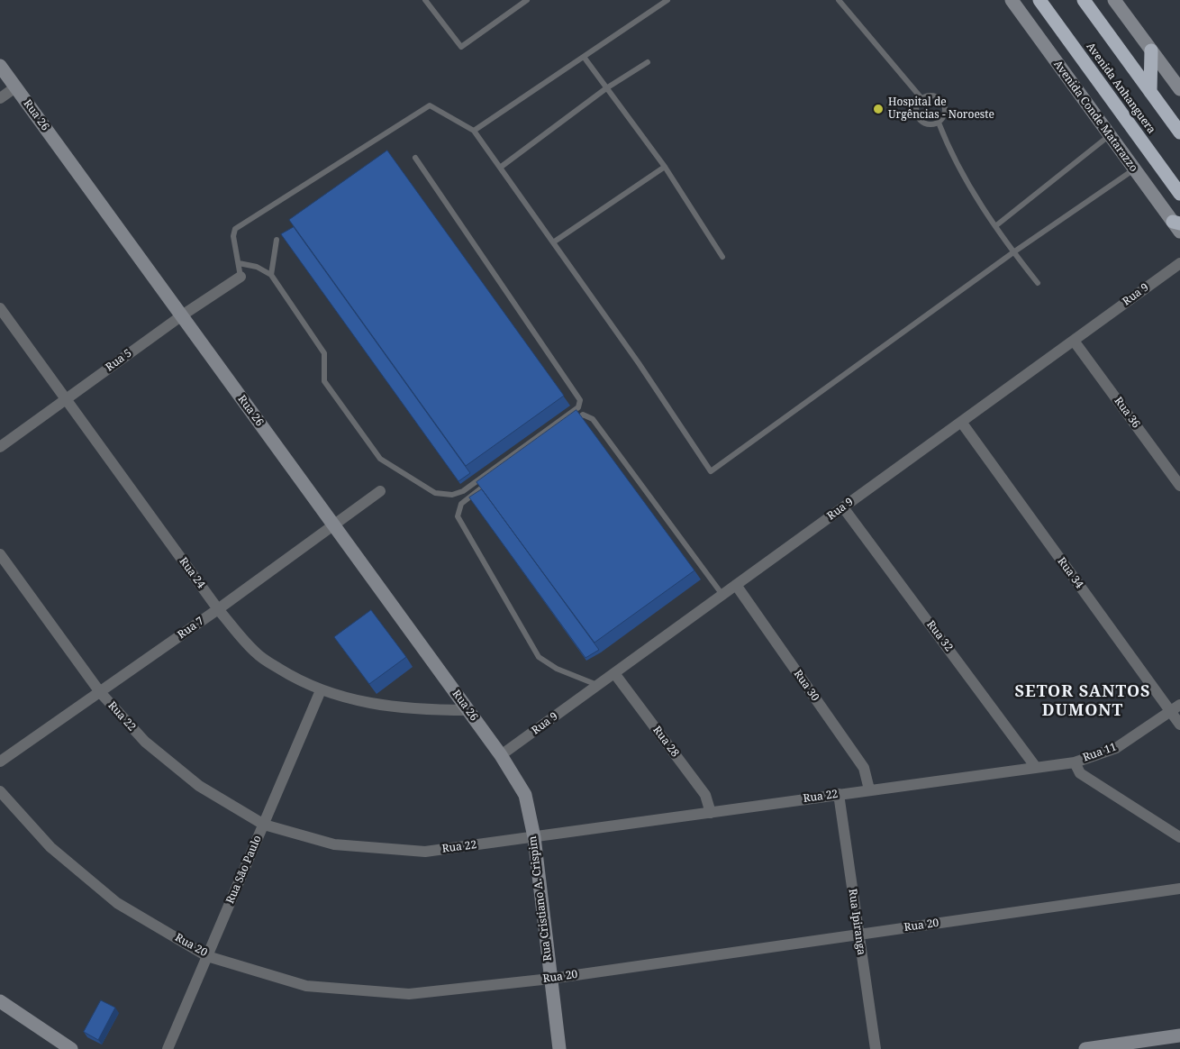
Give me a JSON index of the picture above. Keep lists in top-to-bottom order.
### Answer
{
  "streets": {
    "highway": ["Avenida Anhanguera"],
    "street": [
      "Rua 26",
      "Avenida Conde Matarazzo",
      "Rua 9",
      "Rua 5",
      "Rua 36",
      "Rua 24",
      "Rua 34",
      "Rua 7",
      "Rua 32",
      "Rua 30",
      "Rua 22",
      "Rua 28",
      "Rua 11",
      "Rua São Paulo",
      "Rua Cristiano A. Crispim",
      "Rua Ipiranga",
      "Rua 20"
    ]
  },
  "crossings": [
    ["Rua 26", "Rua 9"],
    ["Rua 26", "Rua 5"],
    ["Rua 26", "Rua 24"],
    ["Rua 26", "Rua 7"],
    ["Rua 26", "Rua Cristiano A. Crispim"],
    ["Rua 9", "Rua 36"],
    ["Rua 9", "Rua 34"],
    ["Rua 9", "Rua 32"],
    ["Rua 9", "Rua 30"],
    ["Rua 9", "Rua 28"],
    ["Rua 9", "Rua Cristiano A. Crispim"],
    ["Rua 5", "Rua 24"],
    ["Rua 24", "Rua 7"],
    ["Rua 24", "Rua São Paulo"],
    ["Rua 34", "Rua 11"],
    ["Rua 7", "Rua 22"],
    ["Rua 32", "Rua 22"],
    ["Rua 32", "Rua 11"],
    ["Rua 30", "Rua 22"],
    ["Rua 22", "Rua 28"],
    ["Rua 22", "Rua 11"],
    ["Rua 22", "Rua São Paulo"],
    ["Rua 22", "Rua Cristiano A. Crispim"],
    ["Rua 22", "Rua Ipiranga"],
    ["Rua São Paulo", "Rua 20"],
    ["Rua Cristiano A. Crispim", "Rua 20"],
    ["Rua Ipiranga", "Rua 20"]
  ],
  "districts": ["SETOR SANTOS DUMONT"],
  "places": ["Hospital de Urgências - Noroeste"]
}
